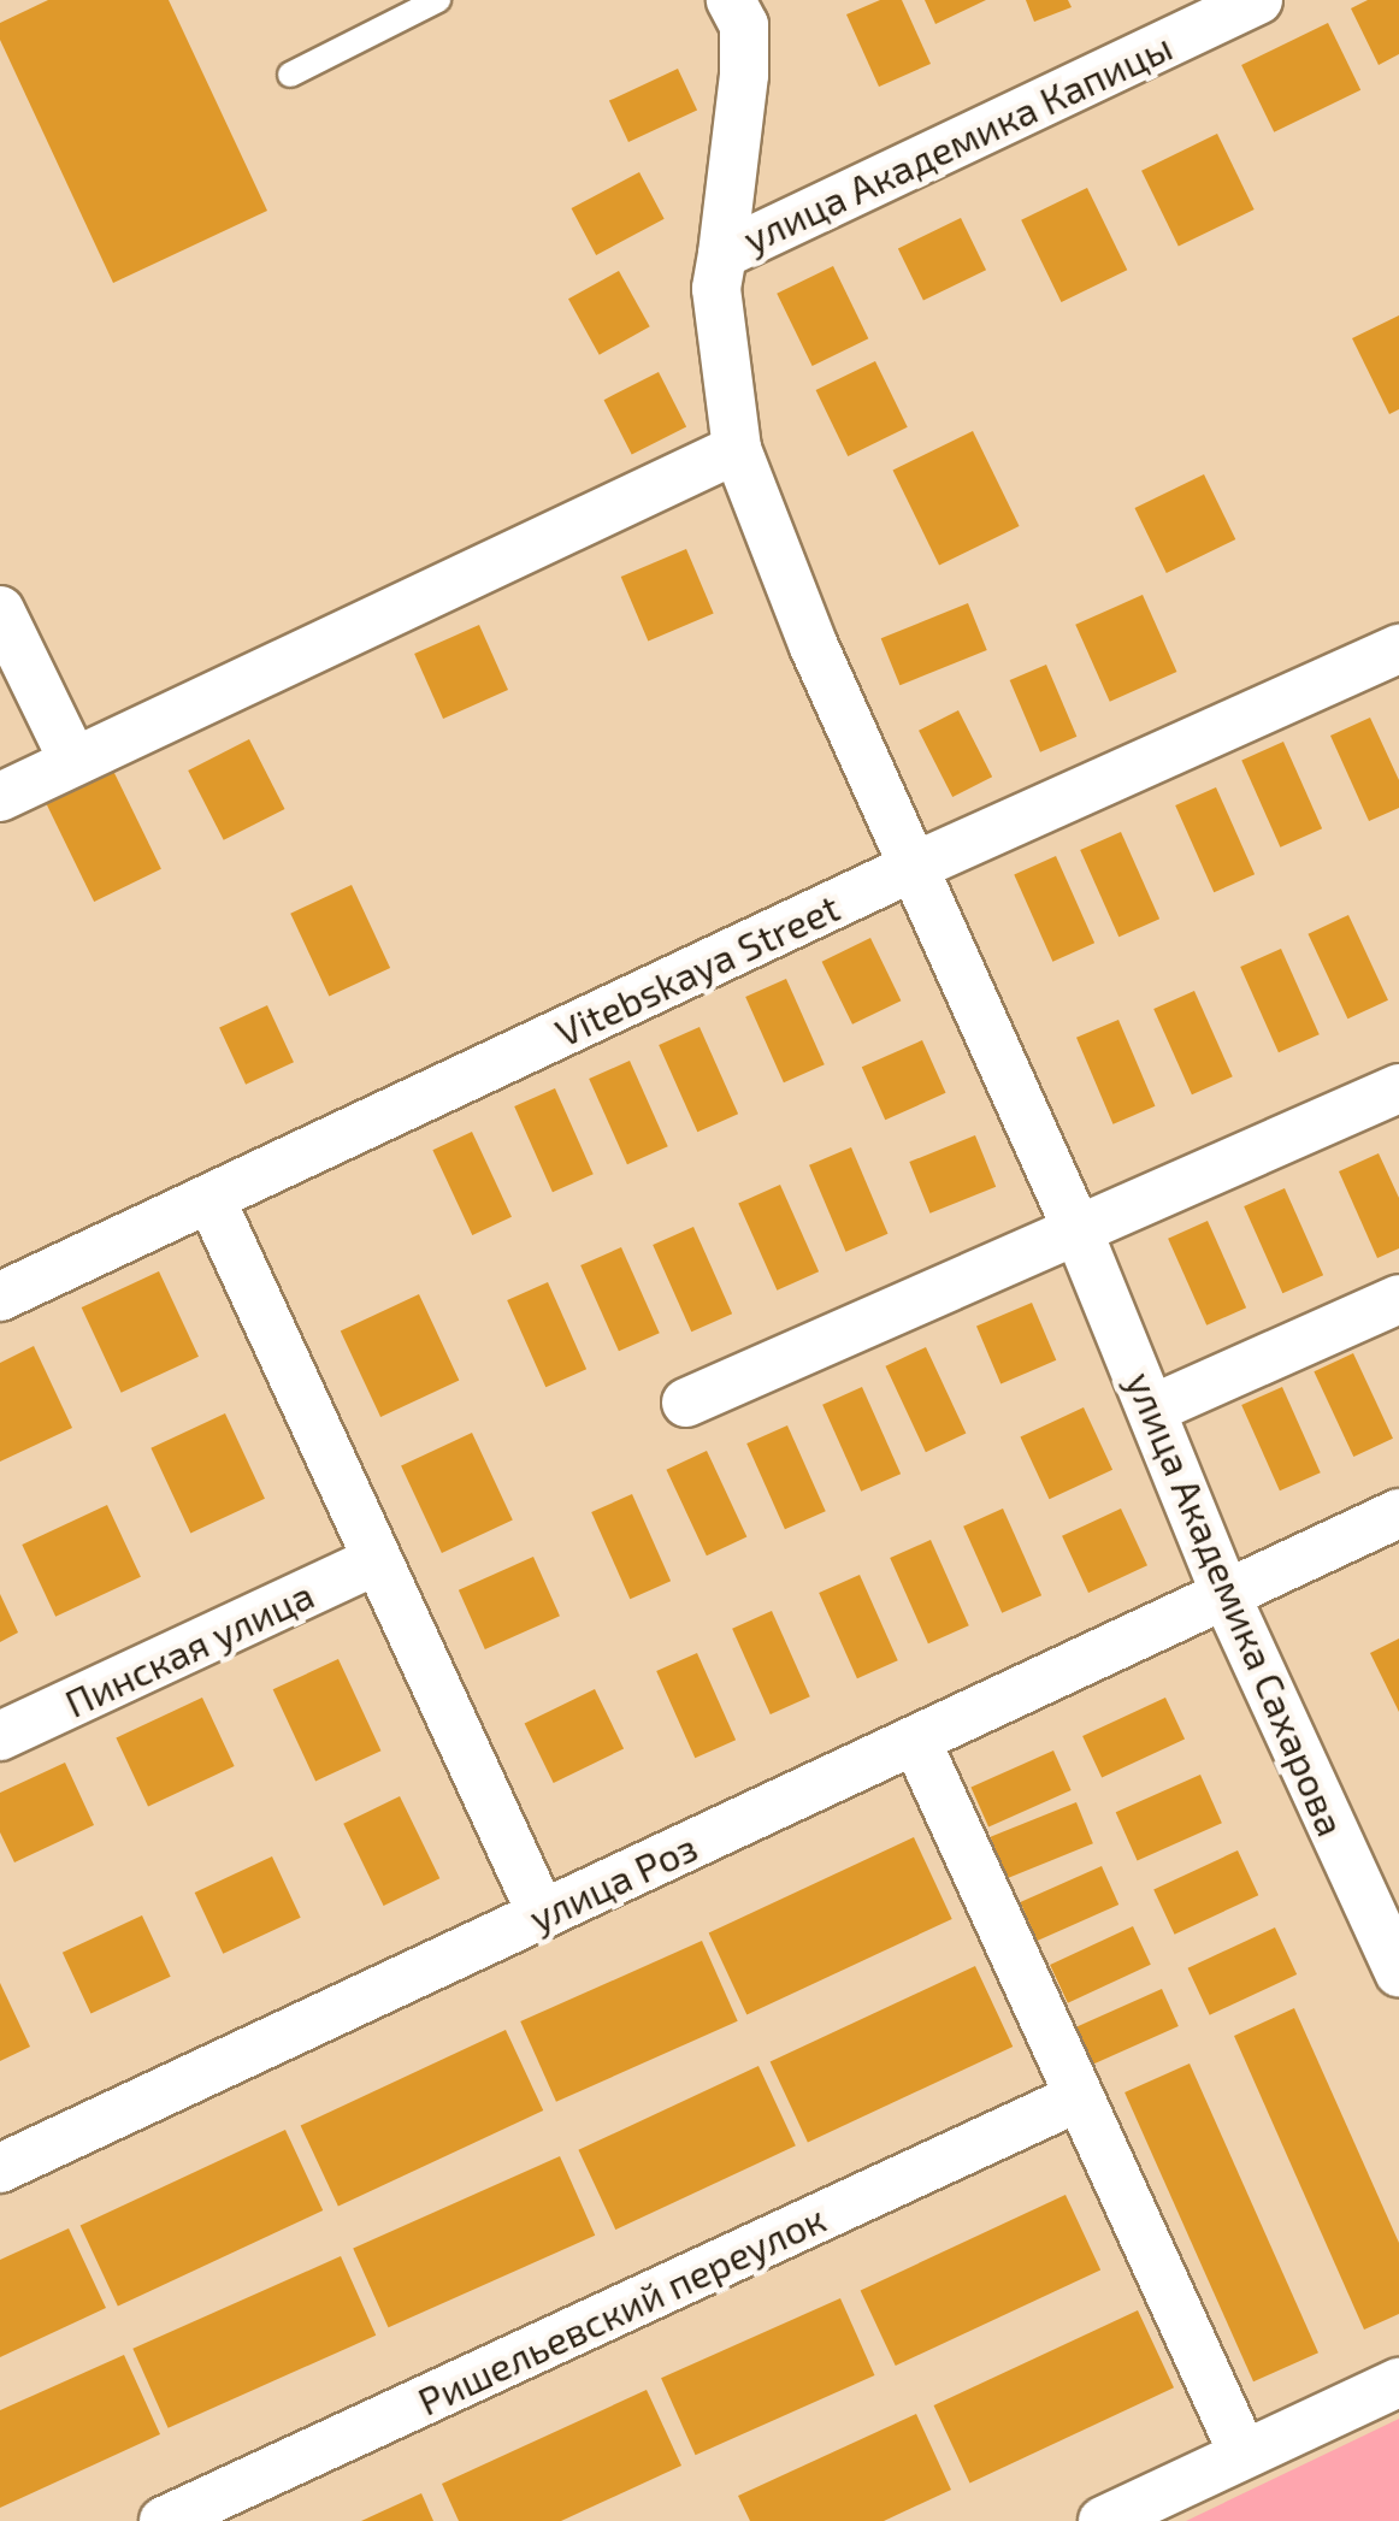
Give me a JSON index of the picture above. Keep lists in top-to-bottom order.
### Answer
{
  "streets": {
    "street": [
      "улица Академика Капицы",
      "Vitebskaya Street",
      "улица Академика Сахарова",
      "Пинская улица",
      "улица Роз",
      "Ришельевский переулок"
    ]
  },
  "crossings": [
    ["улица Академика Капицы", "Vitebskaya Street"],
    ["улица Академика Капицы", "улица Академика Сахарова"],
    ["Vitebskaya Street", "улица Академика Сахарова"],
    ["улица Академика Сахарова", "улица Роз"]
  ]
}
